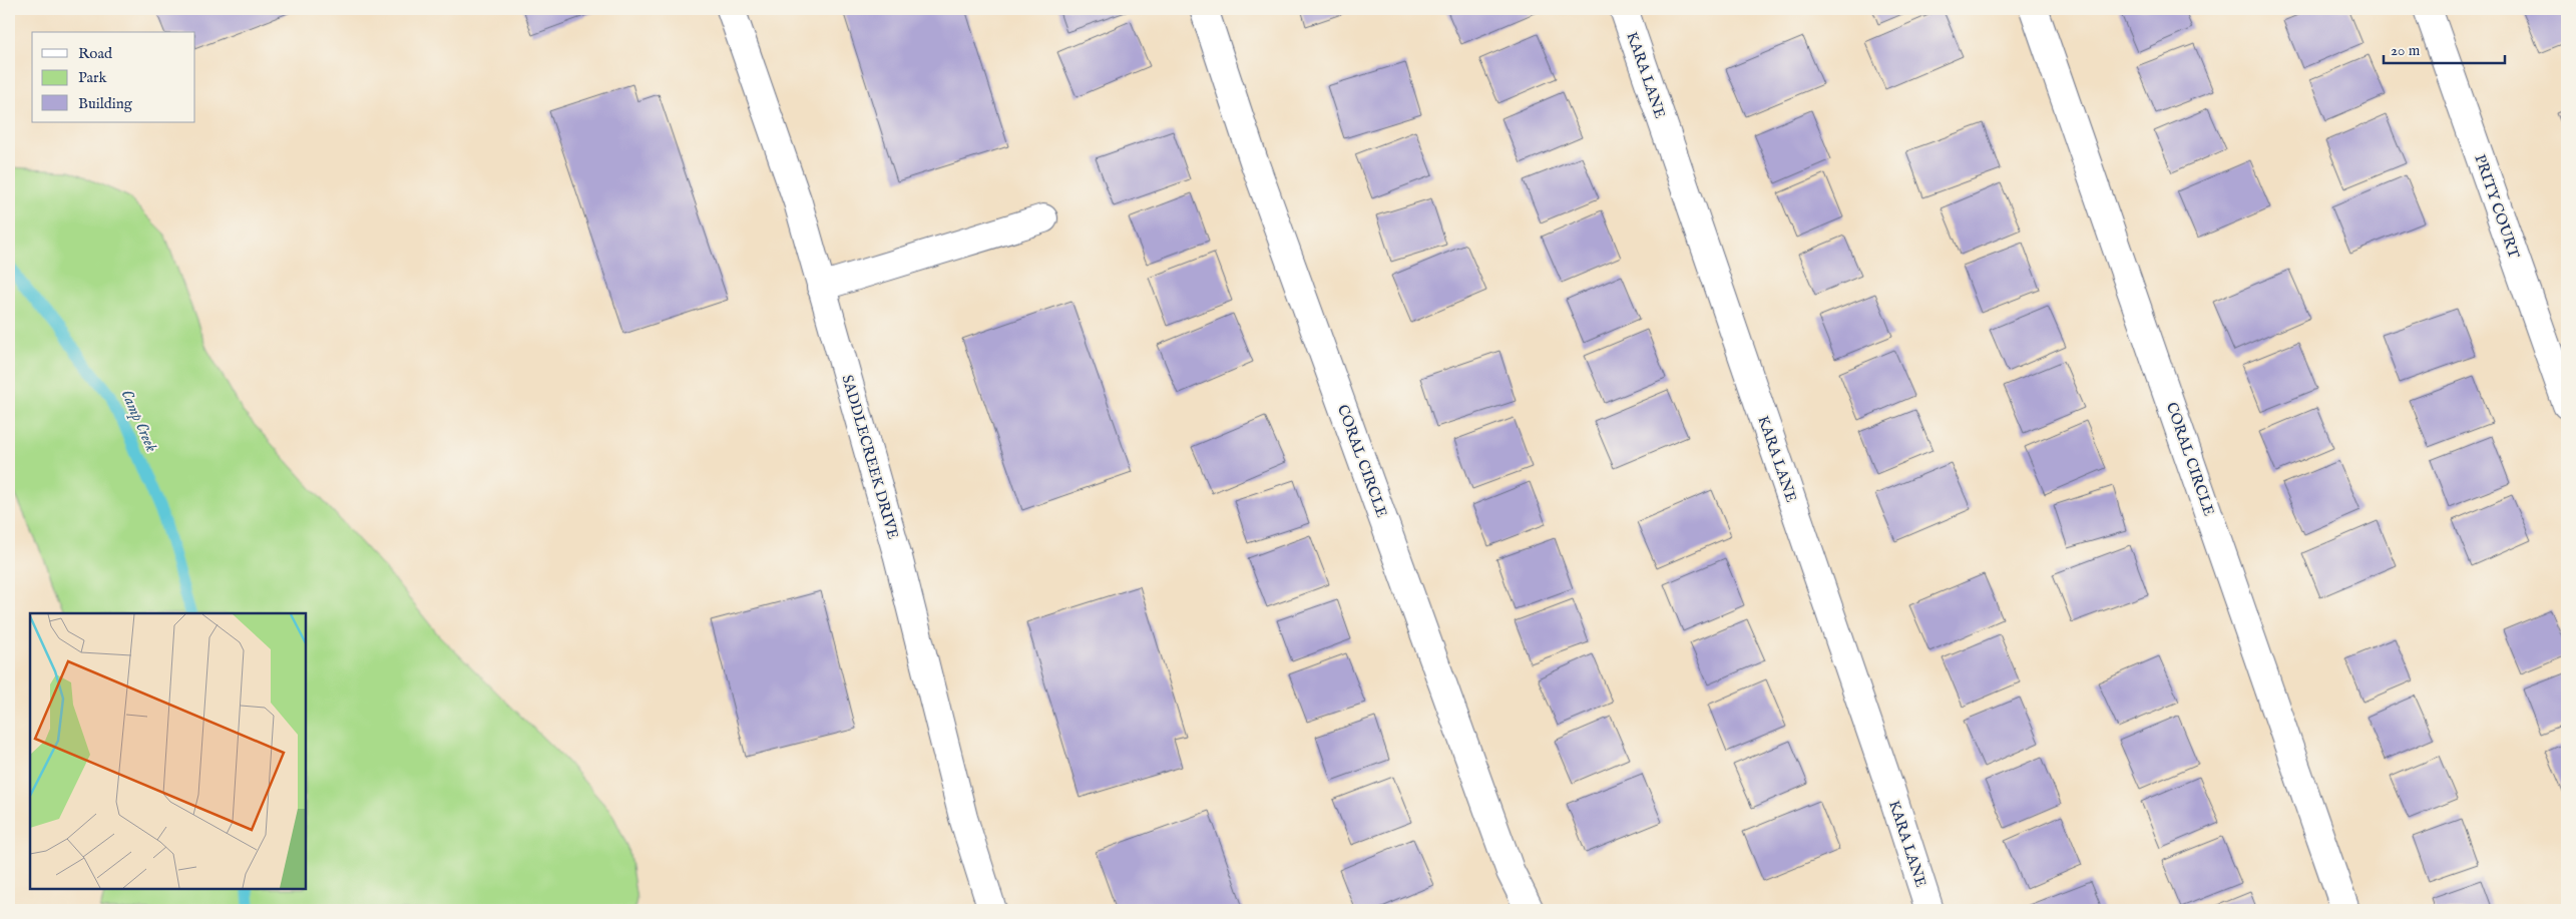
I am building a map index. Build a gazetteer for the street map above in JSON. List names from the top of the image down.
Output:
{
  "streets": {
    "street": [
      "KARA LANE",
      "PRITY COURT",
      "SADDLECREEK DRIVE",
      "CORAL CIRCLE"
    ]
  },
  "water": ["Camp Creek"],
  "legend": ["Road", "Park", "Building"],
  "scale_bar": "20 m"
}
